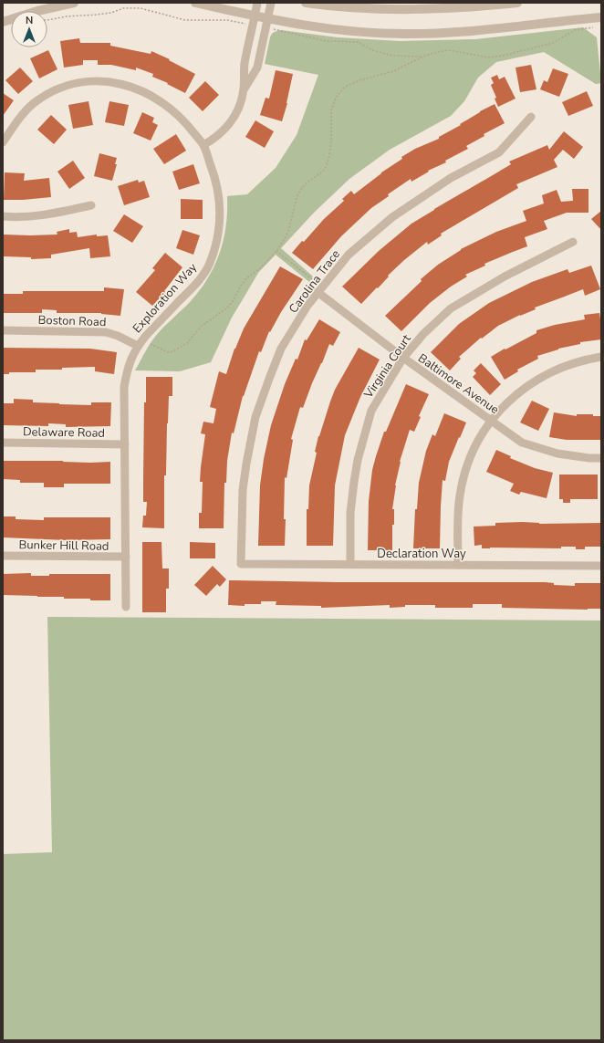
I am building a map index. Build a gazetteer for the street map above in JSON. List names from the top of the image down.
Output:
{
  "streets": {
    "street": [
      "Carolina Trace",
      "Exploration Way",
      "Boston Road",
      "Virginia Court",
      "Baltimore Avenue",
      "Delaware Road",
      "Bunker Hill Road",
      "Declaration Way"
    ]
  },
  "crossings": [
    ["Carolina Trace", "Baltimore Avenue"],
    ["Carolina Trace", "Declaration Way"],
    ["Exploration Way", "Boston Road"],
    ["Exploration Way", "Delaware Road"],
    ["Exploration Way", "Bunker Hill Road"],
    ["Virginia Court", "Baltimore Avenue"],
    ["Virginia Court", "Declaration Way"]
  ],
  "north": "top"
}
